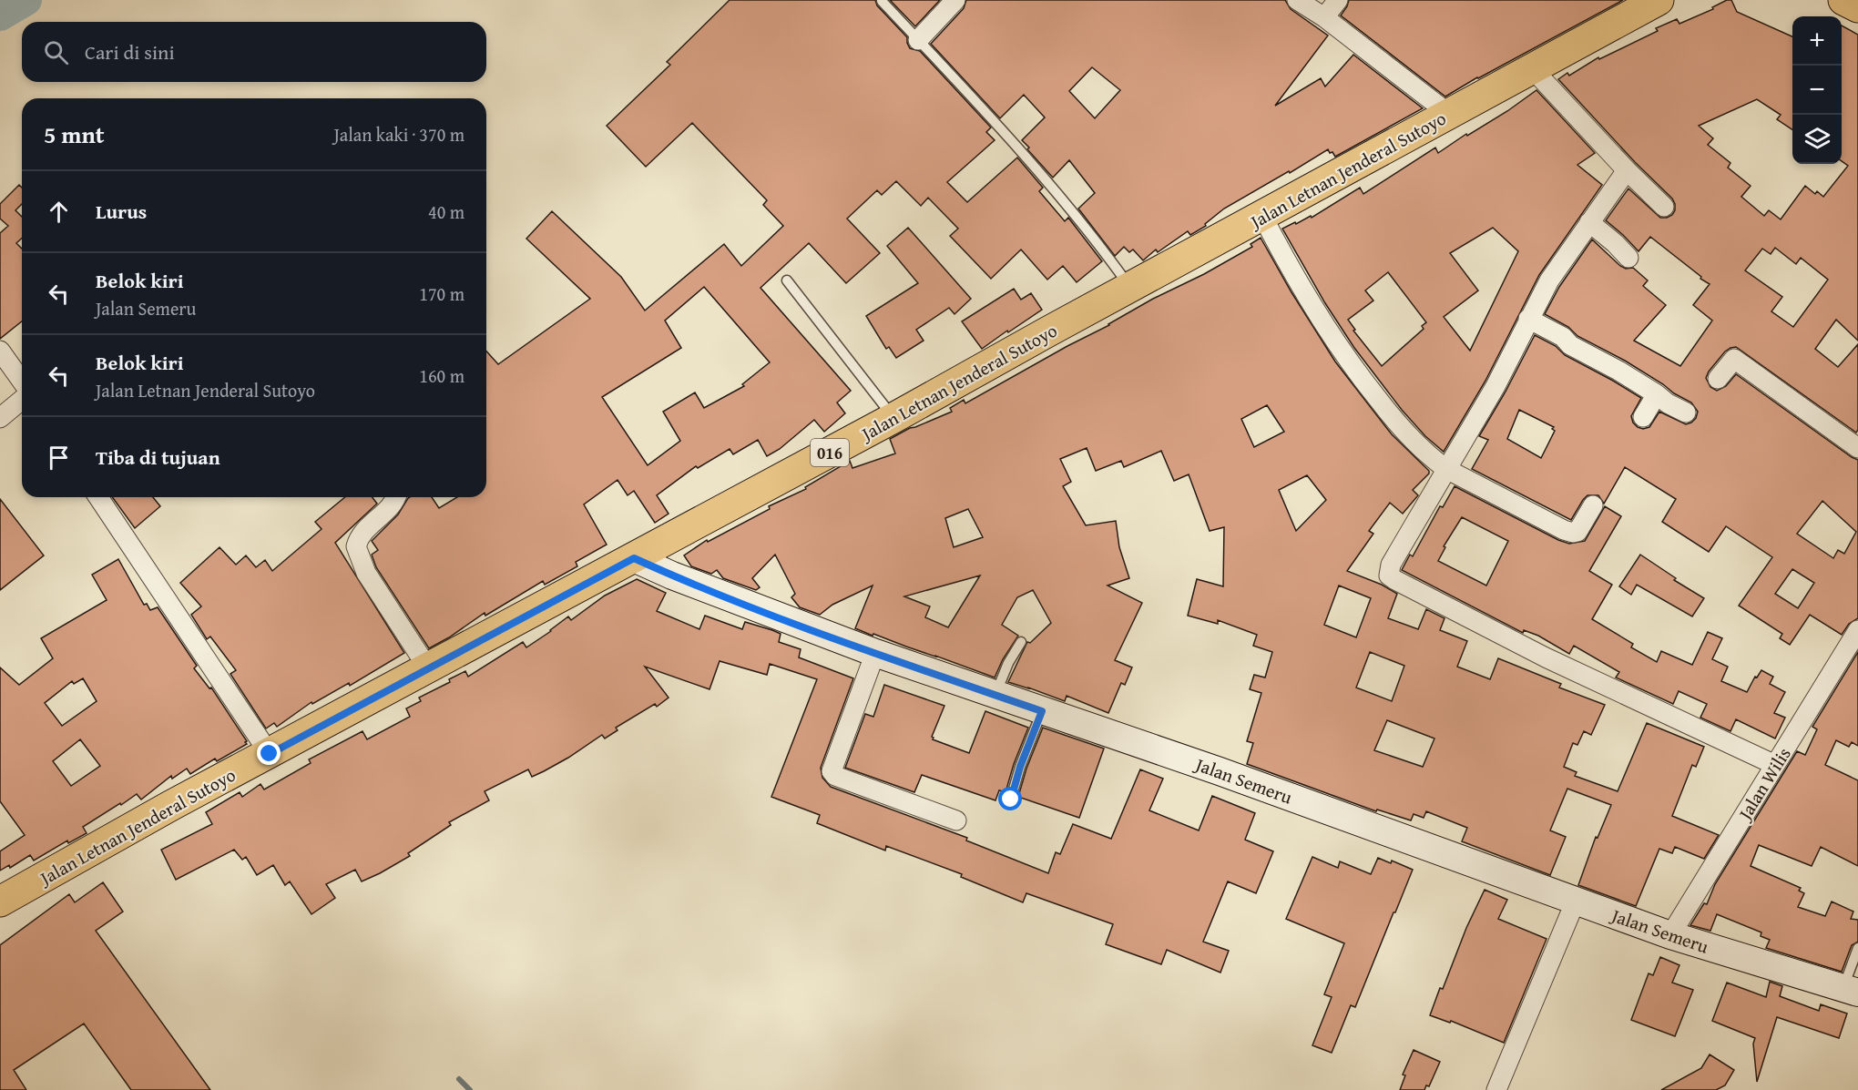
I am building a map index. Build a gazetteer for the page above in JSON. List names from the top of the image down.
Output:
{
  "streets": {
    "main road": ["Jalan Letnan Jenderal Sutoyo", "016"],
    "street": ["Jalan Semeru", "Jalan Wilis"]
  },
  "crossings": [
    ["Jalan Letnan Jenderal Sutoyo", "Jalan Semeru"],
    ["Jalan Semeru", "Jalan Wilis"]
  ],
  "page": {
    "map_buttons": ["+", "−"],
    "search": "Cari di sini",
    "heading": ["5 mnt", "Jalan kaki · 370 m"],
    "list": [
      ["Lurus", "40 m"],
      ["Belok kiri", "Jalan Semeru", "170 m"],
      ["Belok kiri", "Jalan Letnan Jenderal Sutoyo", "160 m"],
      "Tiba di tujuan"
    ]
  }
}
